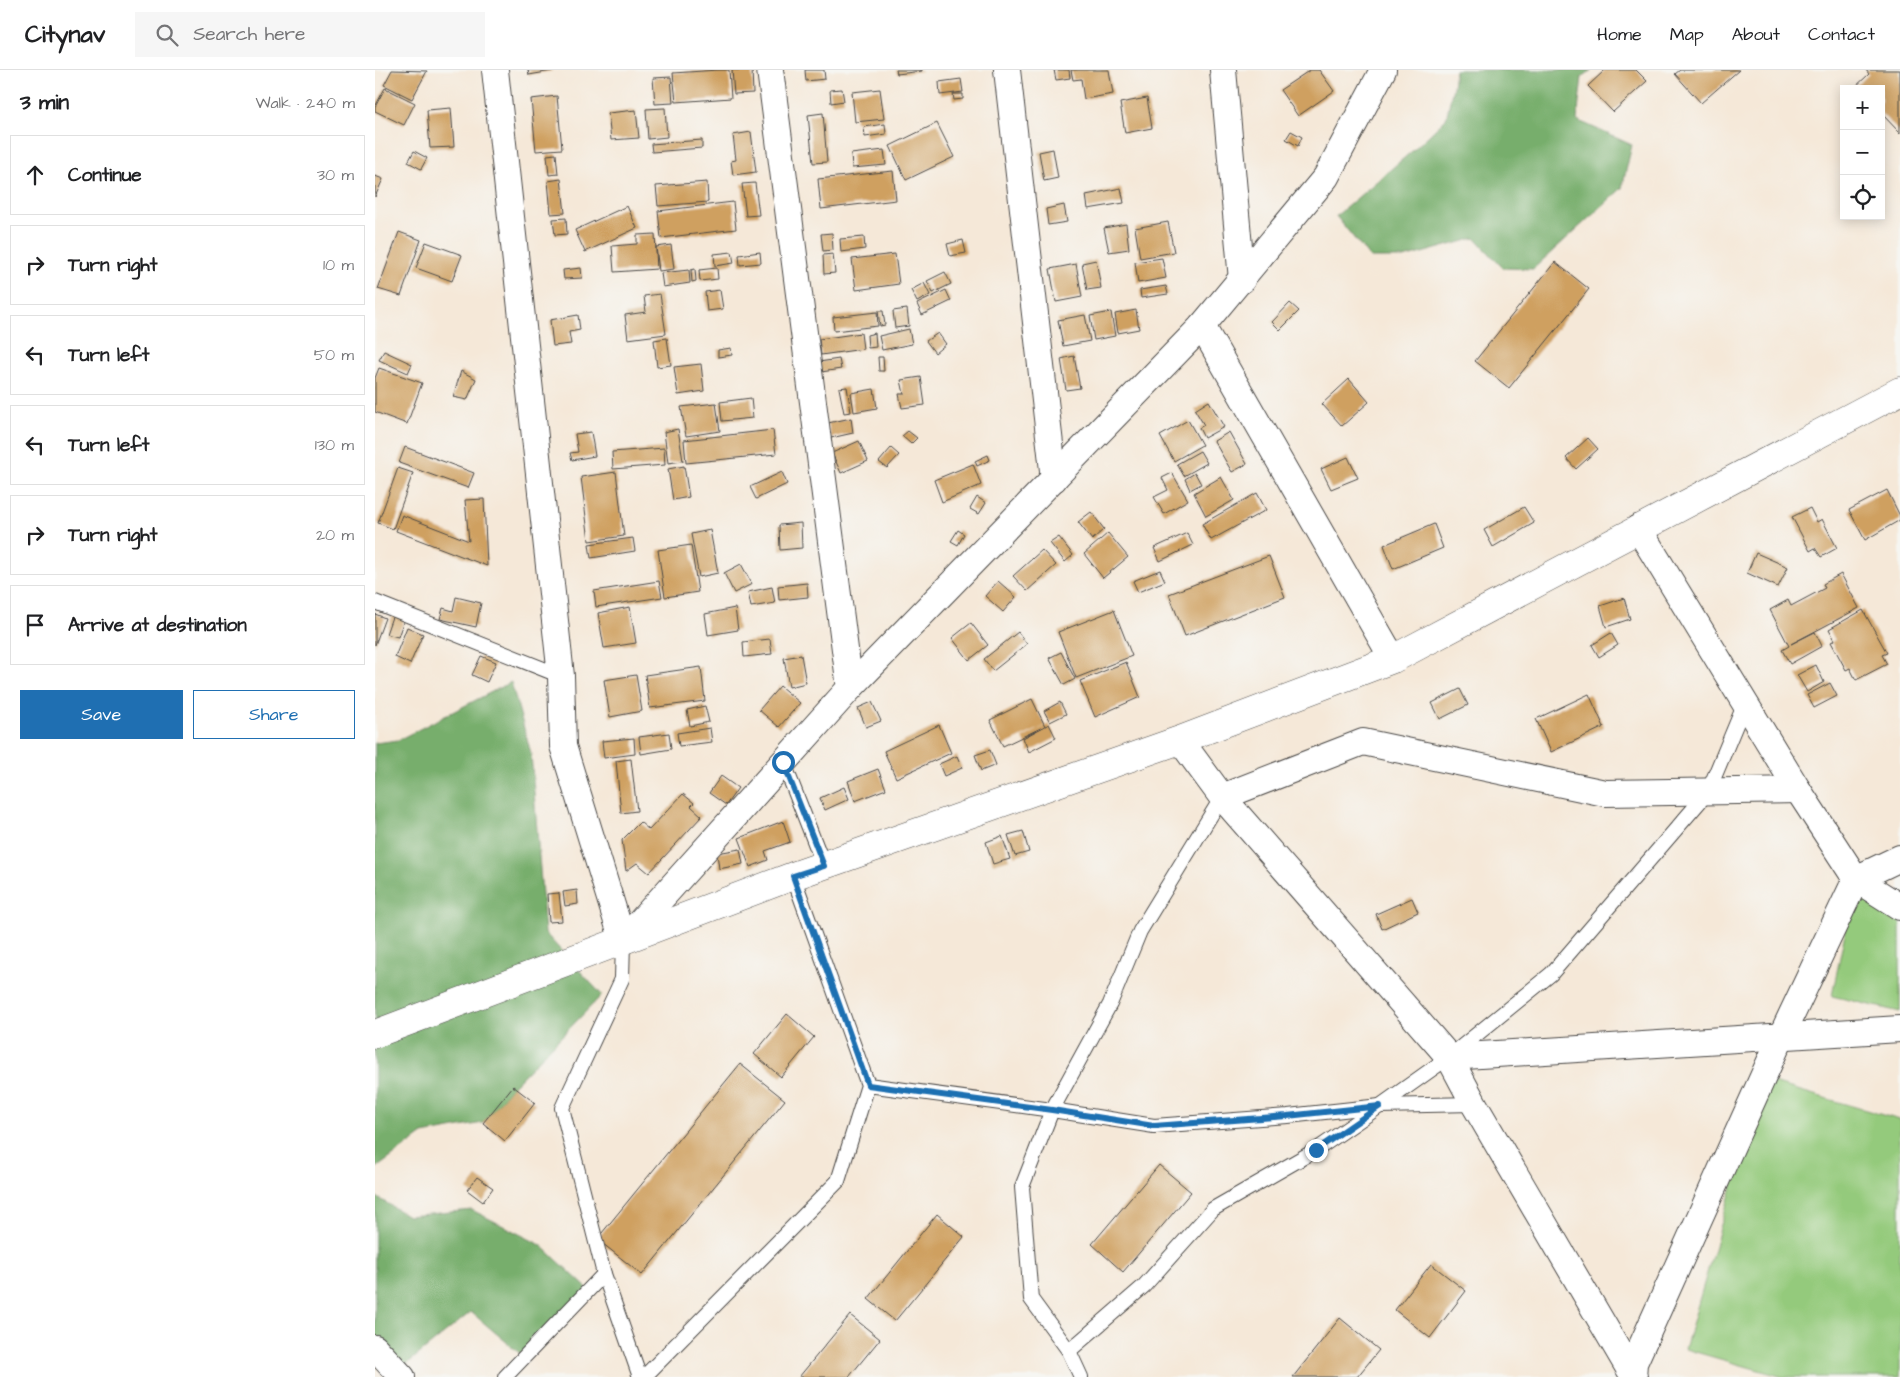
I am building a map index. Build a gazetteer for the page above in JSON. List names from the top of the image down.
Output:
{
  "page": {
    "header": "Citynav",
    "search": "Search here",
    "nav": [
      "Home",
      "Map",
      "About",
      "Contact"
    ],
    "heading": ["3 min", "Walk · 240 m"],
    "map_buttons": ["+", "−"],
    "list": [
      ["Continue", "30 m"],
      ["Turn right", "10 m"],
      ["Turn left", "50 m"],
      ["Turn left", "130 m"],
      ["Turn right", "20 m"],
      "Arrive at destination"
    ],
    "buttons": ["Save", "Share"]
  }
}
